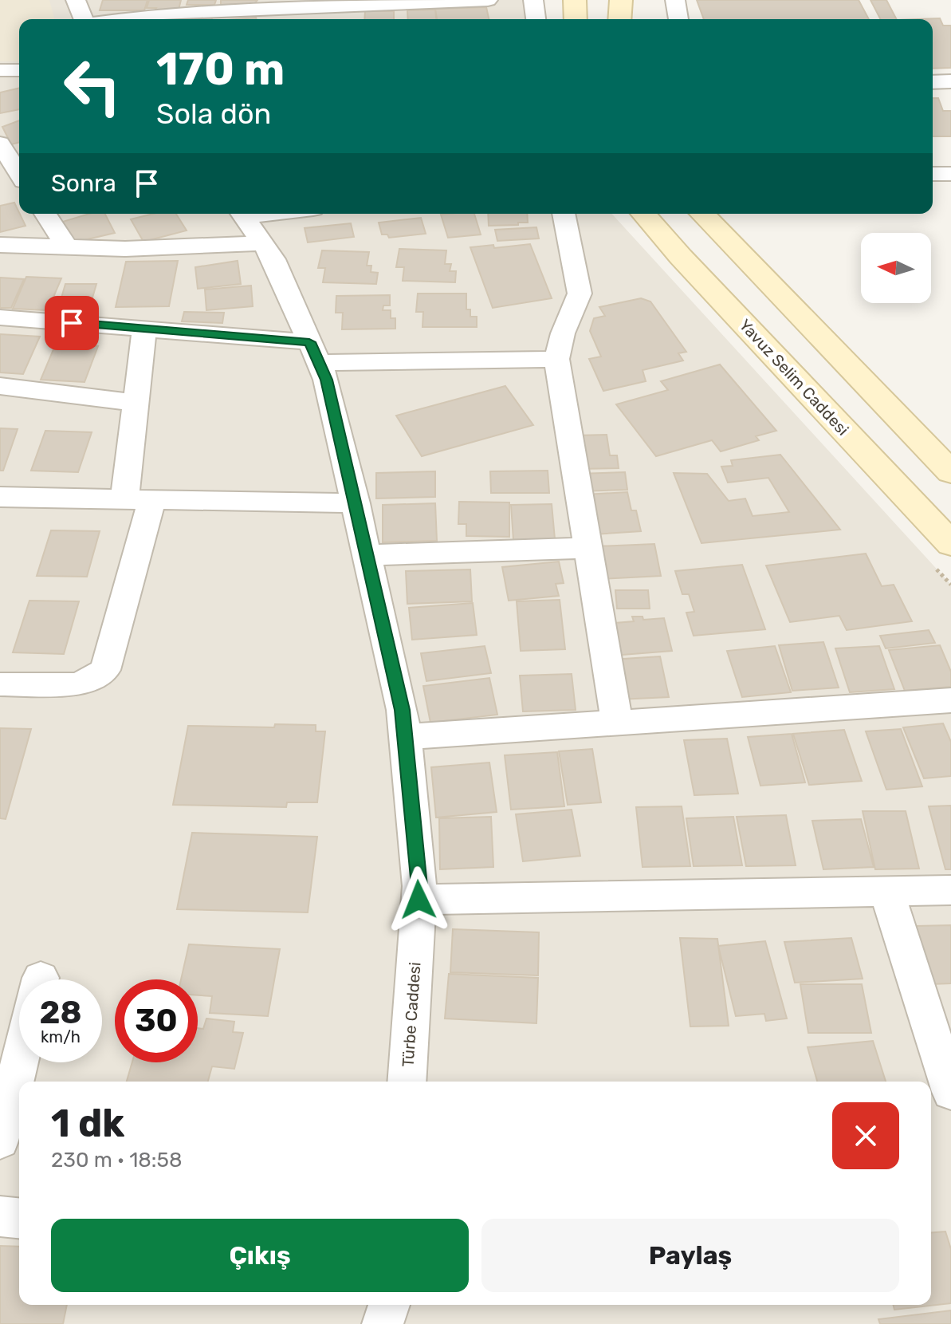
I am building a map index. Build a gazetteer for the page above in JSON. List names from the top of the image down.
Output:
{
  "streets": {
    "main road": ["Yavuz Selim Caddesi"],
    "street": ["Türbe Caddesi"]
  },
  "north": "left",
  "page": {
    "turn": ["170 m", "Sola dön"],
    "then": "Sonra",
    "speed": "28 km/h",
    "limit": "30",
    "heading": ["1 dk", "230 m · 18:58"],
    "buttons": ["Çıkış", "Paylaş"]
  }
}
